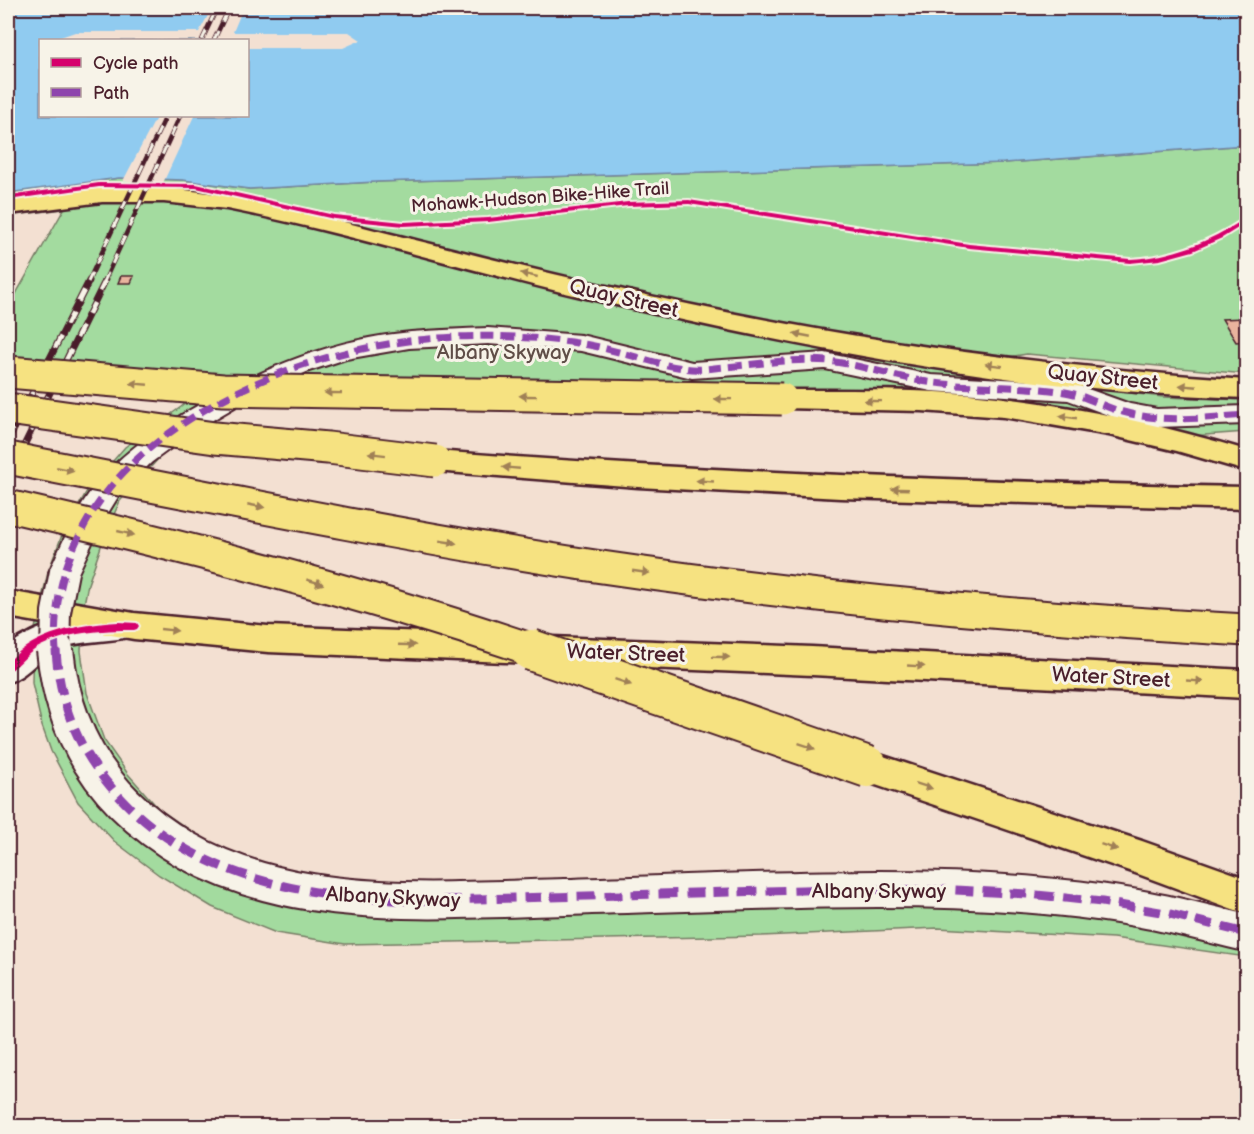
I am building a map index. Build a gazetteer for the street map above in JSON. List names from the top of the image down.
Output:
{
  "streets": {
    "main road": ["Quay Street", "Water Street"],
    "street": ["Albany Skyway"],
    "cycle path": ["Mohawk-Hudson Bike-Hike Trail"]
  },
  "parks": ["Albany Skyway"],
  "legend": ["Cycle path", "Path"]
}
